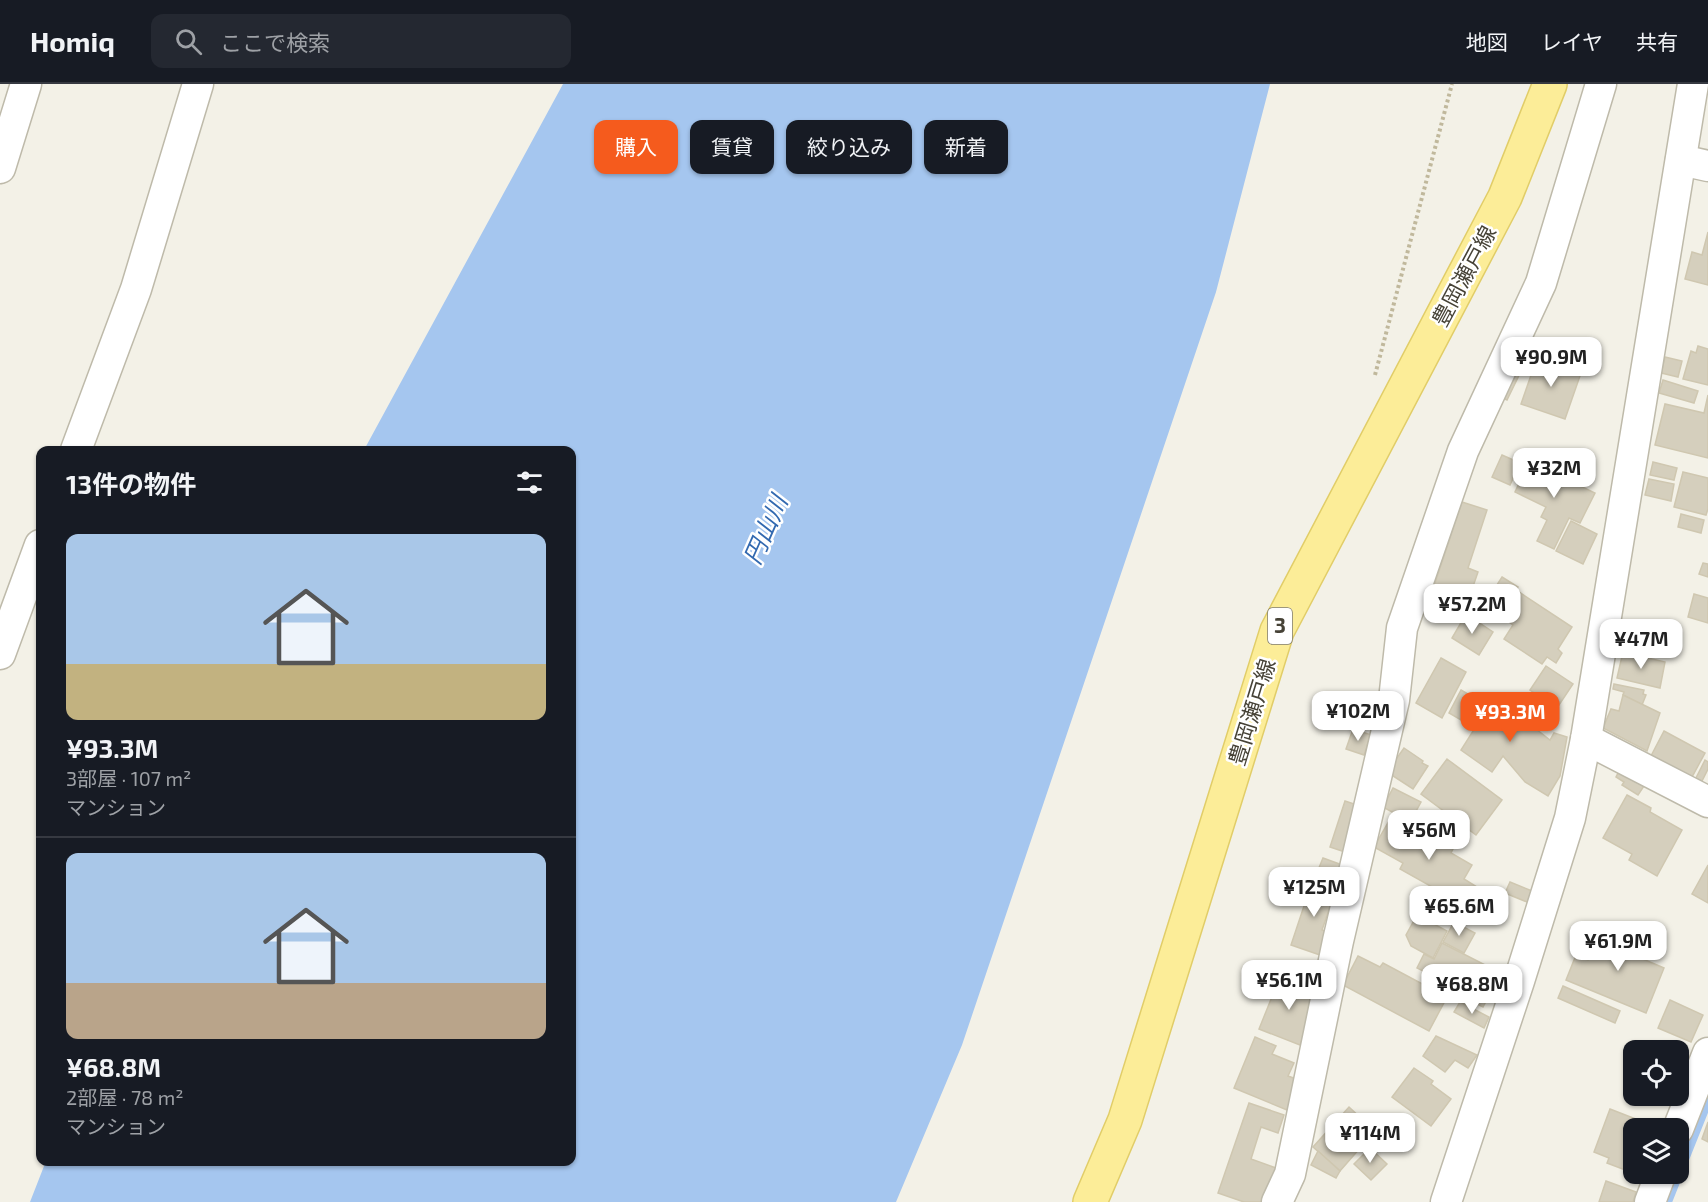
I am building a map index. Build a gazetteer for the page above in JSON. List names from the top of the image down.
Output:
{
  "streets": {
    "main road": ["豊岡瀬戸線", "3"]
  },
  "water": ["円山川"],
  "page": {
    "header": "Homiq",
    "search": "ここで検索",
    "nav": ["地図", "レイヤ", "共有"],
    "chip": [
      "購入",
      "賃貸",
      "絞り込み",
      "新着"
    ],
    "price": [
      "¥90.9M",
      "¥32M",
      "¥57.2M",
      "¥47M",
      "¥102M",
      "¥93.3M",
      "¥56M",
      "¥125M",
      "¥65.6M",
      "¥61.9M",
      "¥56.1M",
      "¥68.8M",
      "¥114M"
    ],
    "heading": "13件の物件",
    "list": [
      {
        "name": "¥93.3M",
        "note": "3部屋 · 107 m² · マンション"
      },
      {
        "name": "¥68.8M",
        "note": "2部屋 · 78 m² · マンション"
      }
    ]
  }
}
